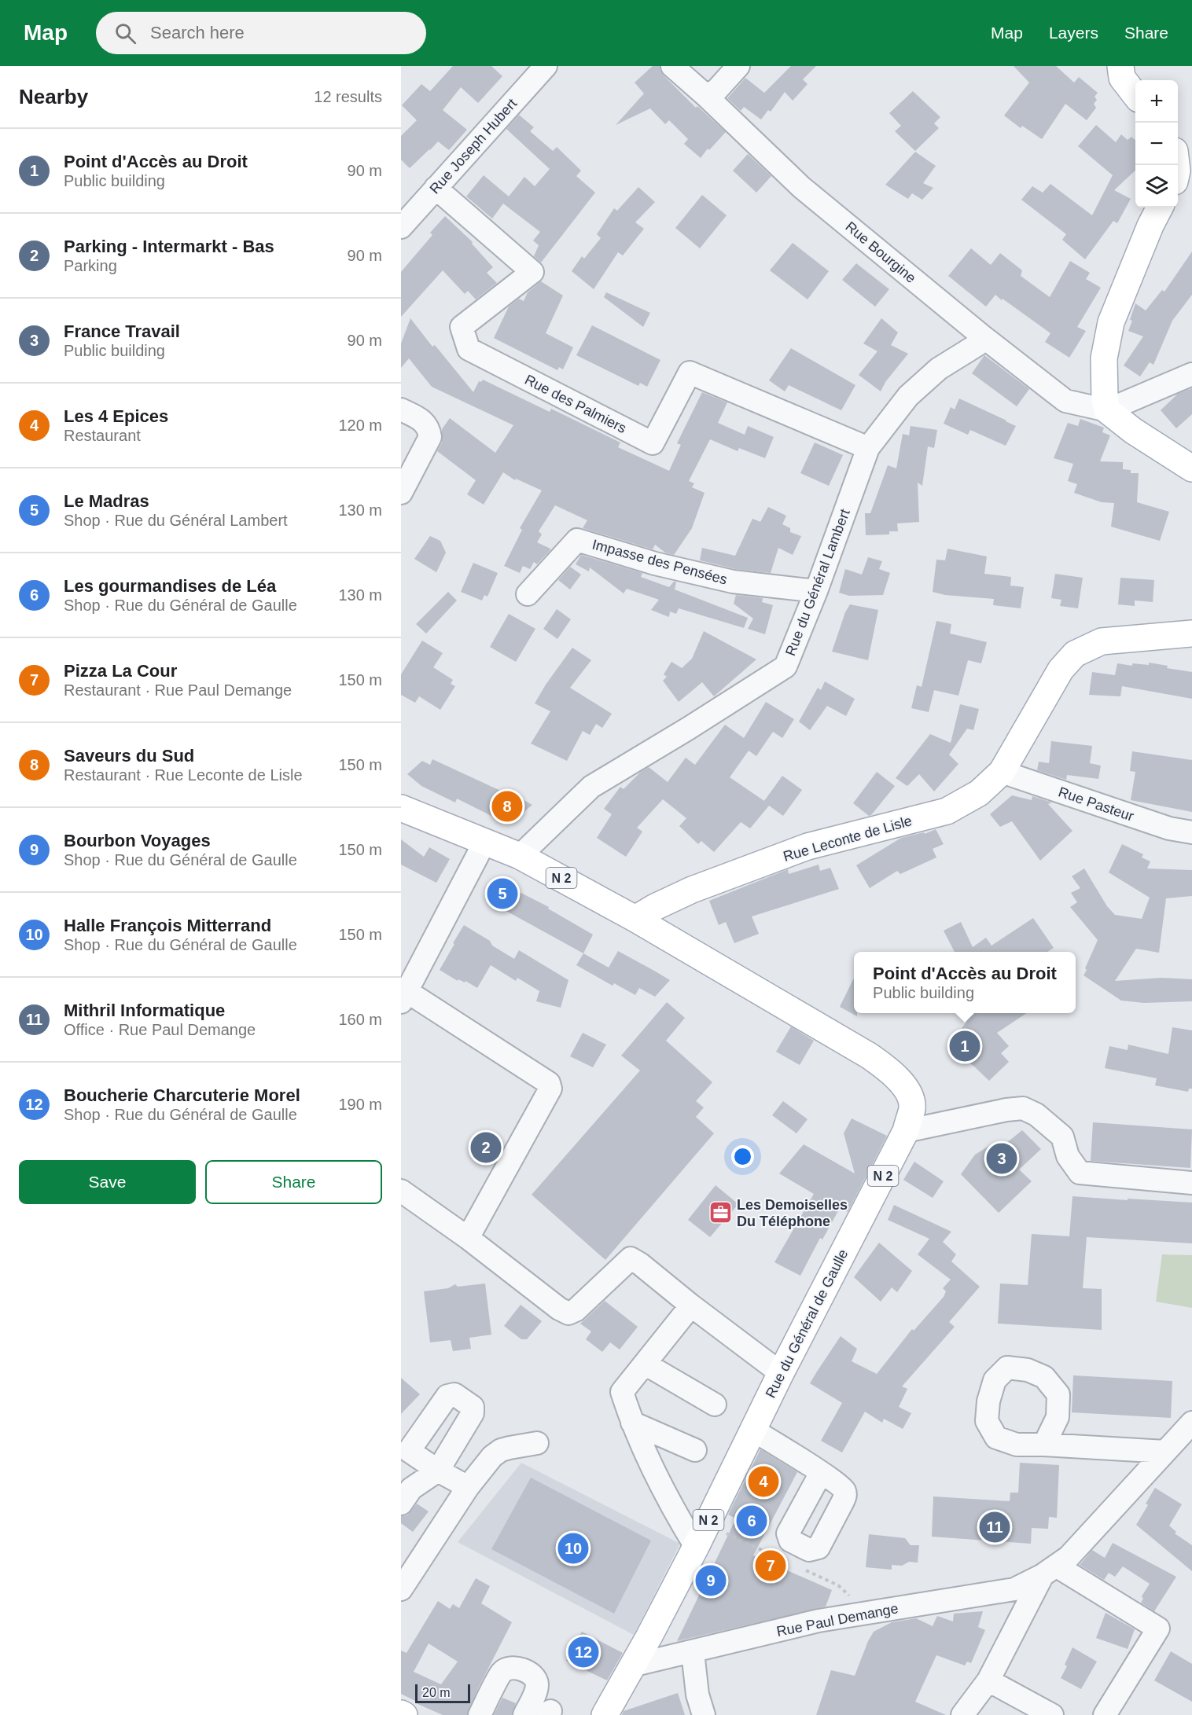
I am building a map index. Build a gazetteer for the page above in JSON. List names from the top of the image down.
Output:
{
  "streets": {
    "main road": ["Rue Leconte de Lisle", "N 2", "Rue du Général de Gaulle"],
    "street": [
      "Rue Joseph Hubert",
      "Rue Bourgine",
      "Rue des Palmiers",
      "Impasse des Pensées",
      "Rue du Général Lambert",
      "Rue Pasteur",
      "Rue Paul Demange"
    ]
  },
  "crossings": [
    ["Rue Joseph Hubert", "Rue des Palmiers"],
    ["Rue Bourgine", "Rue du Général Lambert"],
    ["Rue des Palmiers", "Rue du Général Lambert"],
    ["Impasse des Pensées", "Rue du Général Lambert"],
    ["Rue du Général Lambert", "N 2"],
    ["Rue Pasteur", "Rue Leconte de Lisle"],
    ["Rue Leconte de Lisle", "N 2"],
    ["Rue Leconte de Lisle", "Rue du Général de Gaulle"],
    ["N 2", "Rue du Général de Gaulle"],
    ["Rue du Général de Gaulle", "Rue Paul Demange"]
  ],
  "places": {
    "office": ["Les Demoiselles Du Téléphone"]
  },
  "scale_bar": "20 m",
  "page": {
    "header": "Map",
    "search": "Search here",
    "nav": ["Map", "Layers", "Share"],
    "heading": ["Nearby", "12 results"],
    "map_buttons": ["+", "−"],
    "list": [
      {
        "mark": "1",
        "name": "Point d'Accès au Droit",
        "note": "Public building",
        "value": "90 m"
      },
      {
        "mark": "2",
        "name": "Parking - Intermarkt - Bas",
        "note": "Parking",
        "value": "90 m"
      },
      {
        "mark": "3",
        "name": "France Travail",
        "note": "Public building",
        "value": "90 m"
      },
      {
        "mark": "4",
        "name": "Les 4 Epices",
        "note": "Restaurant",
        "value": "120 m"
      },
      {
        "mark": "5",
        "name": "Le Madras",
        "note": "Shop · Rue du Général Lambert",
        "value": "130 m"
      },
      {
        "mark": "6",
        "name": "Les gourmandises de Léa",
        "note": "Shop · Rue du Général de Gaulle",
        "value": "130 m"
      },
      {
        "mark": "7",
        "name": "Pizza La Cour",
        "note": "Restaurant · Rue Paul Demange",
        "value": "150 m"
      },
      {
        "mark": "8",
        "name": "Saveurs du Sud",
        "note": "Restaurant · Rue Leconte de Lisle",
        "value": "150 m"
      },
      {
        "mark": "9",
        "name": "Bourbon Voyages",
        "note": "Shop · Rue du Général de Gaulle",
        "value": "150 m"
      },
      {
        "mark": "10",
        "name": "Halle François Mitterrand",
        "note": "Shop · Rue du Général de Gaulle",
        "value": "150 m"
      },
      {
        "mark": "11",
        "name": "Mithril Informatique",
        "note": "Office · Rue Paul Demange",
        "value": "160 m"
      },
      {
        "mark": "12",
        "name": "Boucherie Charcuterie Morel",
        "note": "Shop · Rue du Général de Gaulle",
        "value": "190 m"
      }
    ],
    "pins": [
      "8",
      "5",
      "1",
      "2",
      "3",
      "4",
      "6",
      "11",
      "10",
      "7",
      "9",
      "12"
    ],
    "popup": ["Point d'Accès au Droit", "Public building"],
    "buttons": ["Save", "Share"],
    "scale": "20 m"
  }
}
